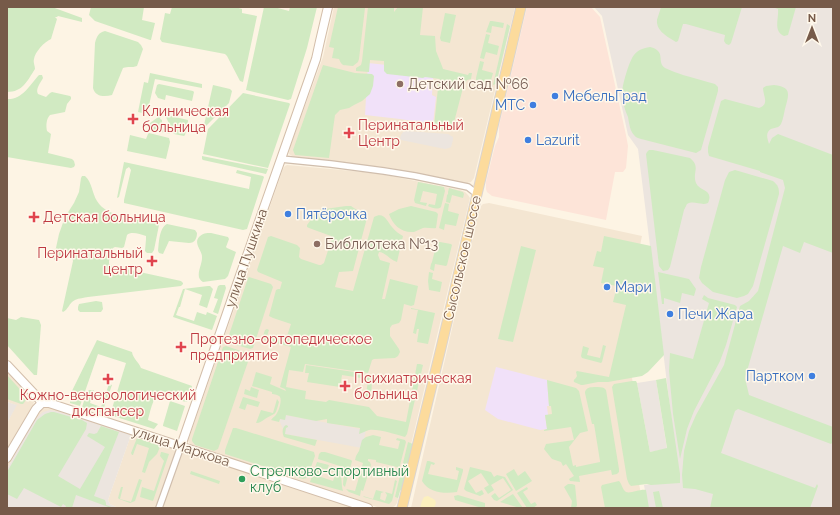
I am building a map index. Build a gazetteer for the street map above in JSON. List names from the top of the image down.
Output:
{
  "streets": {
    "main road": ["Сысольское шоссе"],
    "street": ["улица Пушкина", "улица Маркова"]
  },
  "crossings": [
    ["улица Пушкина", "улица Маркова"]
  ],
  "places": {
    "other": [
      "Детский сад №66",
      "МебельГрад",
      "МТС",
      "Lazurit",
      "Пятёрочка",
      "Библиотека №13",
      "Мари",
      "Печи Жара",
      "Партком",
      "Стрелково-спортивный клуб"
    ],
    "health": [
      "Клиническая больница",
      "Перинатальный Центр",
      "Детская больница",
      "Перинатальный центр",
      "Протезно-ортопедическое предприятие",
      "Кожно-венерологический диспансер",
      "Психиатрическая больница"
    ]
  },
  "north": "top"
}
